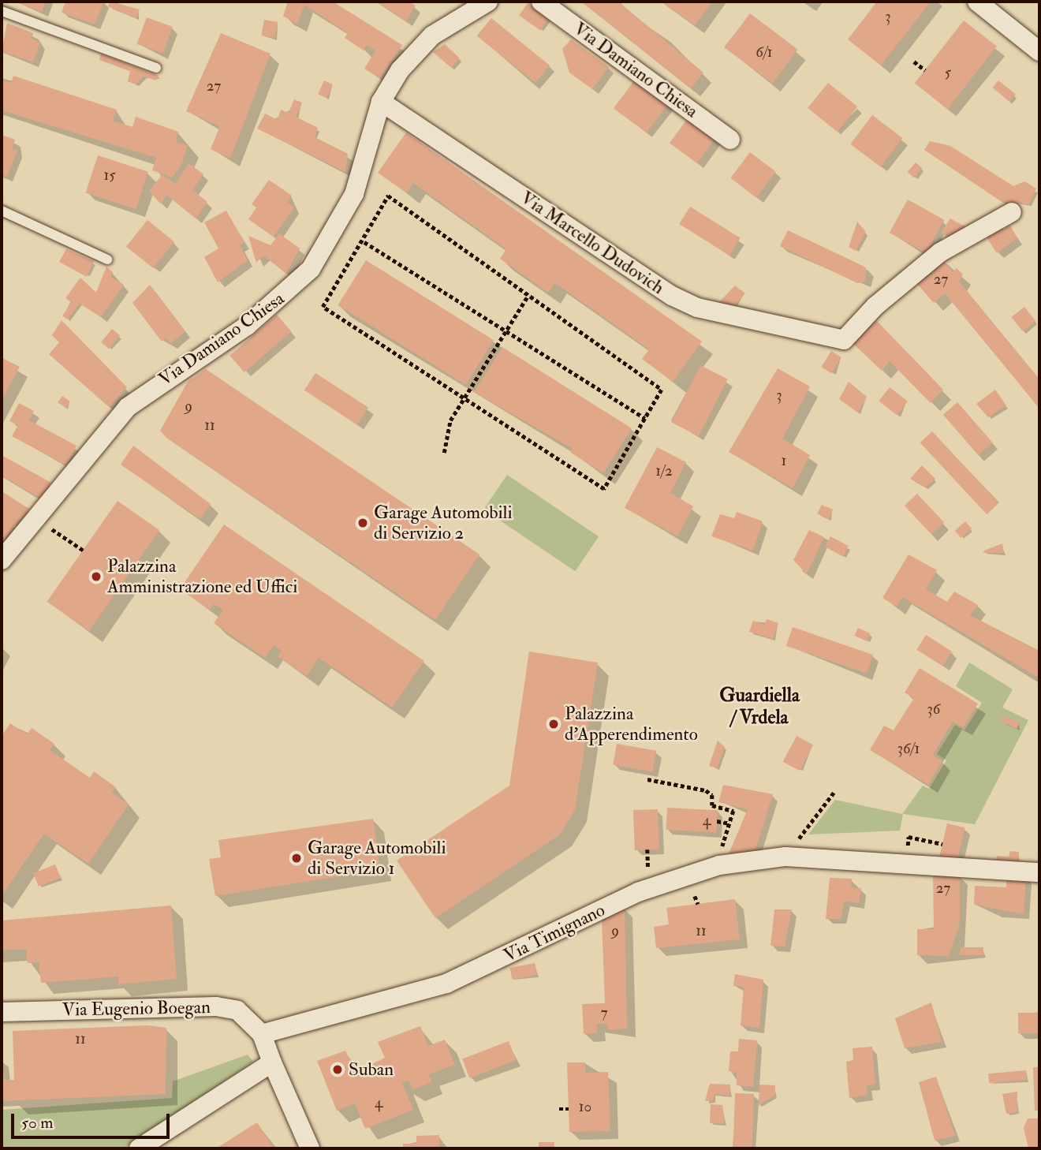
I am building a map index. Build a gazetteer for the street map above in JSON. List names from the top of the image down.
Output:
{
  "streets": {
    "street": [
      "Via Damiano Chiesa",
      "Via Marcello Dudovich",
      "Via Timignano",
      "Via Eugenio Boegan"
    ]
  },
  "crossings": [
    ["Via Damiano Chiesa", "Via Marcello Dudovich"],
    ["Via Timignano", "Via Eugenio Boegan"]
  ],
  "districts": ["Guardiella / Vrdela"],
  "places": [
    "Garage Automobili di Servizio 2",
    "Palazzina Amministrazione ed Uffici",
    "Palazzina d'Apperendimento",
    "Garage Automobili di Servizio 1",
    "Suban"
  ],
  "house_numbers": [
    "3",
    "6/1",
    "5",
    "27",
    "15",
    "27",
    "3",
    "9",
    "11",
    "1",
    "1/2",
    "36",
    "36/1",
    "4",
    "27",
    "9",
    "11",
    "7",
    "11",
    "4",
    "10"
  ],
  "scale_bar": "50 m"
}
